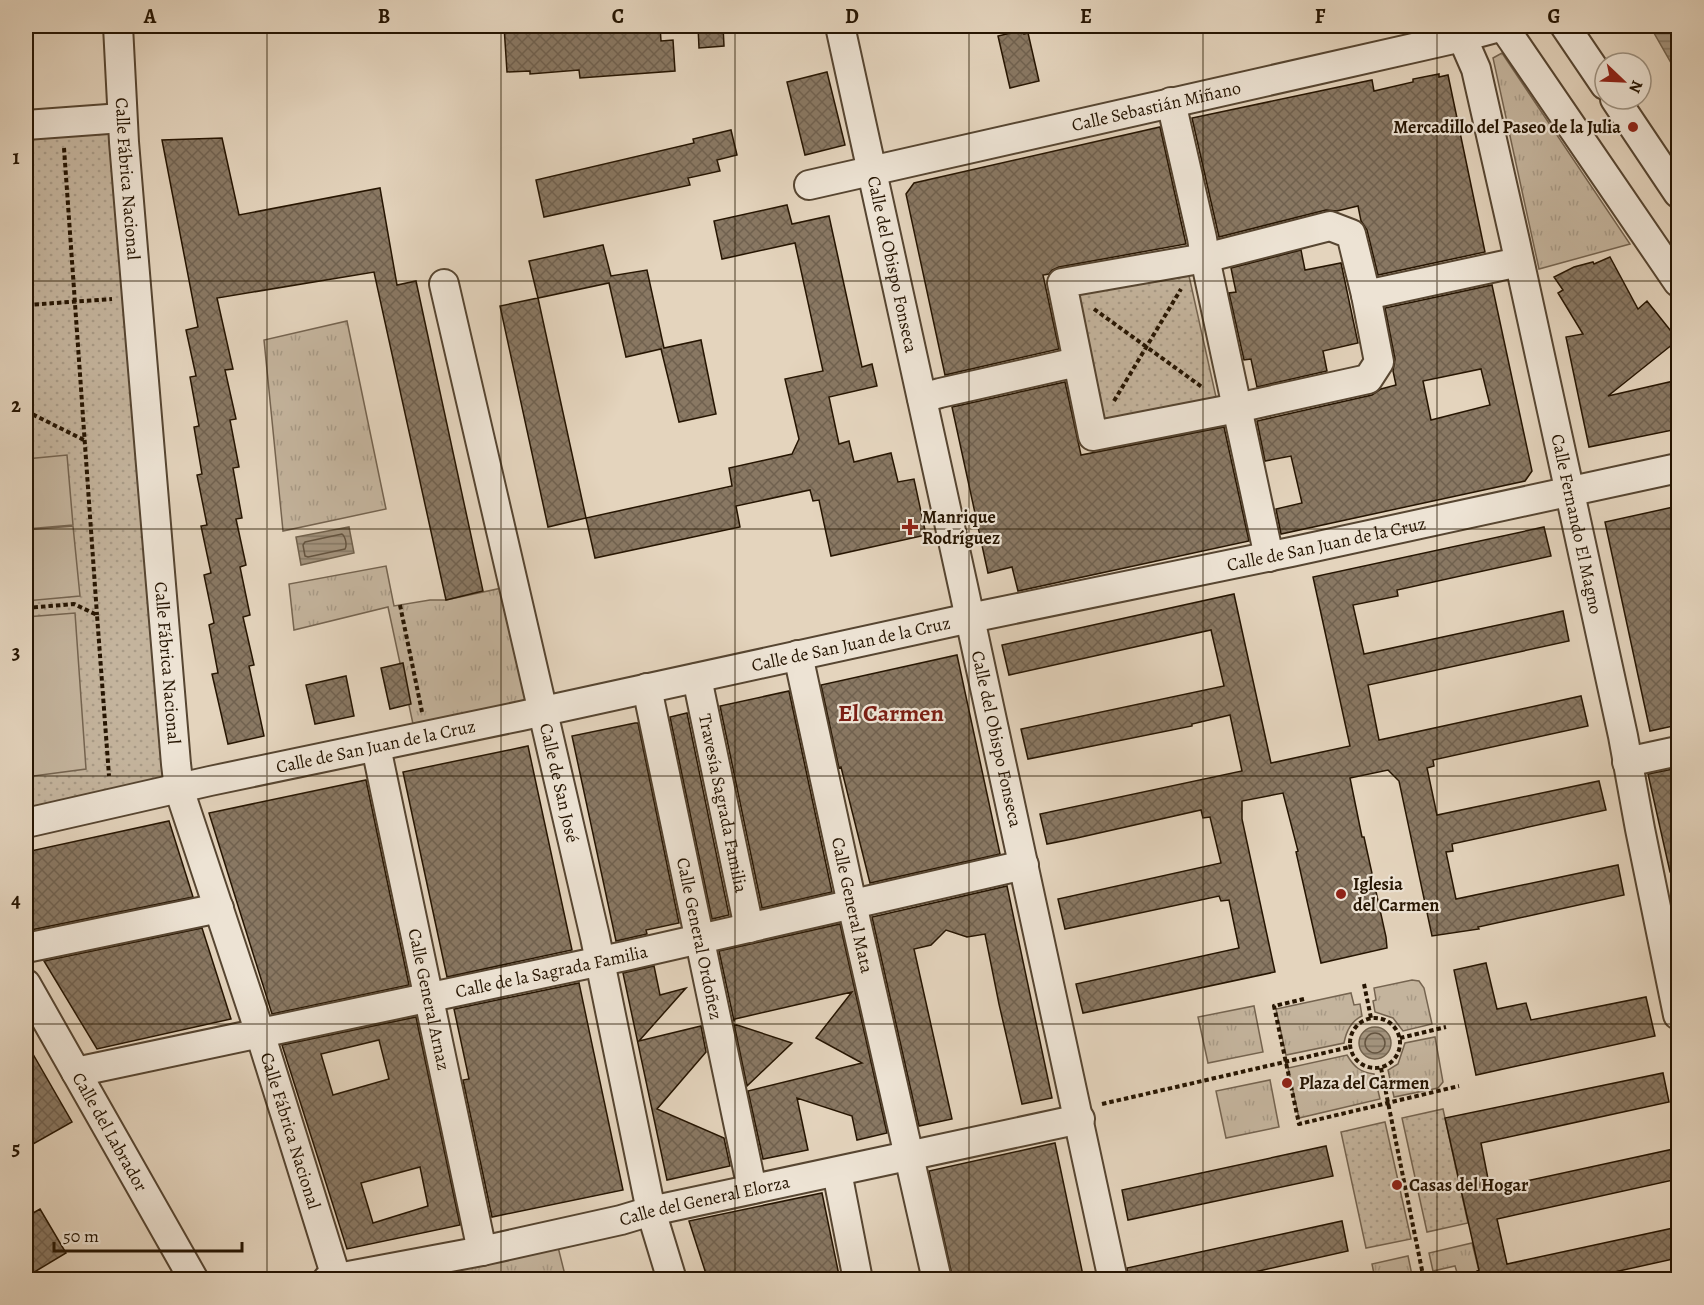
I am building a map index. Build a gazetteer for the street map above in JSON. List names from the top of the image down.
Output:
{
  "streets": {
    "street": [
      "Calle Sebastián Miñano",
      "Calle Fábrica Nacional",
      "Calle del Obispo Fonseca",
      "Calle Fernando El Magno",
      "Calle de San Juan de la Cruz",
      "Calle de San José",
      "Travesía Sagrada Familia",
      "Calle General Mata",
      "Calle General Ordoñez",
      "Calle de la Sagrada Familia",
      "Calle General Arnaz",
      "Calle del Labrador",
      "Calle del General Elorza"
    ]
  },
  "crossings": [
    ["Calle Sebastián Miñano", "Calle del Obispo Fonseca"],
    ["Calle Sebastián Miñano", "Calle Fernando El Magno"],
    ["Calle Fábrica Nacional", "Calle de San Juan de la Cruz"],
    ["Calle Fábrica Nacional", "Calle de la Sagrada Familia"],
    ["Calle Fábrica Nacional", "Calle del General Elorza"],
    ["Calle del Obispo Fonseca", "Calle de San Juan de la Cruz"],
    ["Calle del Obispo Fonseca", "Calle de la Sagrada Familia"],
    ["Calle del Obispo Fonseca", "Calle del General Elorza"],
    ["Calle Fernando El Magno", "Calle de San Juan de la Cruz"],
    ["Calle de San Juan de la Cruz", "Calle de San José"],
    ["Calle de San Juan de la Cruz", "Travesía Sagrada Familia"],
    ["Calle de San Juan de la Cruz", "Calle General Mata"],
    ["Calle de San Juan de la Cruz", "Calle General Ordoñez"],
    ["Calle de San Juan de la Cruz", "Calle General Arnaz"],
    ["Calle de San José", "Calle de la Sagrada Familia"],
    ["Calle de San José", "Calle del General Elorza"],
    ["Travesía Sagrada Familia", "Calle de la Sagrada Familia"],
    ["Calle General Mata", "Calle de la Sagrada Familia"],
    ["Calle General Mata", "Calle del General Elorza"],
    ["Calle General Ordoñez", "Calle de la Sagrada Familia"],
    ["Calle General Ordoñez", "Calle del General Elorza"],
    ["Calle de la Sagrada Familia", "Calle General Arnaz"],
    ["Calle de la Sagrada Familia", "Calle del Labrador"],
    ["Calle General Arnaz", "Calle del General Elorza"]
  ],
  "districts": ["El Carmen"],
  "places": {
    "other": [
      "Mercadillo del Paseo de la Julia",
      "Iglesia del Carmen",
      "Plaza del Carmen",
      "Casas del Hogar"
    ],
    "health": ["Manrique Rodríguez"]
  },
  "scale_bar": "50 m",
  "north": "bottom right",
  "grid": {
    "columns": [
      "A",
      "B",
      "C",
      "D",
      "E",
      "F",
      "G"
    ],
    "rows": [
      "1",
      "2",
      "3",
      "4",
      "5"
    ]
  }
}
